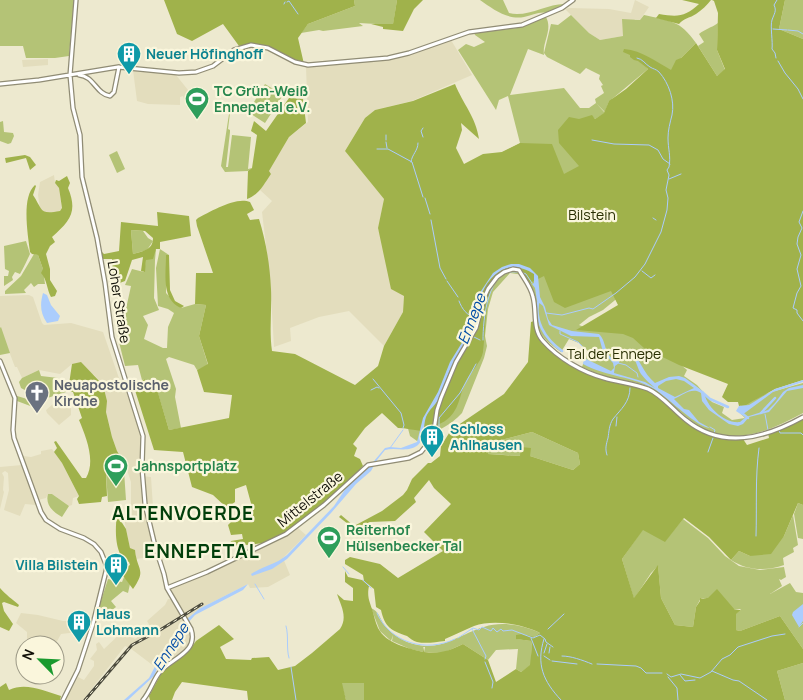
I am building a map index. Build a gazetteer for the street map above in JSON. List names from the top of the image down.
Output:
{
  "streets": {
    "street": ["Loher Straße", "Mittelstraße"]
  },
  "crossings": [
    ["Loher Straße", "Mittelstraße"]
  ],
  "districts": ["ALTENVOERDE", "ENNEPETAL"],
  "water": ["Ennepe"],
  "parks": ["Bilstein", "Tal der Ennepe"],
  "places": {
    "building": [
      "Neuer Höfinghoff",
      "Schloss Ahlhausen",
      "Villa Bilstein",
      "Haus Lohmann"
    ],
    "sports": ["TC Grün-Weiß Ennepetal e.V.", "Jahnsportplatz", "Reiterhof Hülsenbecker Tal"],
    "church": ["Neuapostolische Kirche"]
  },
  "north": "top left"
}
